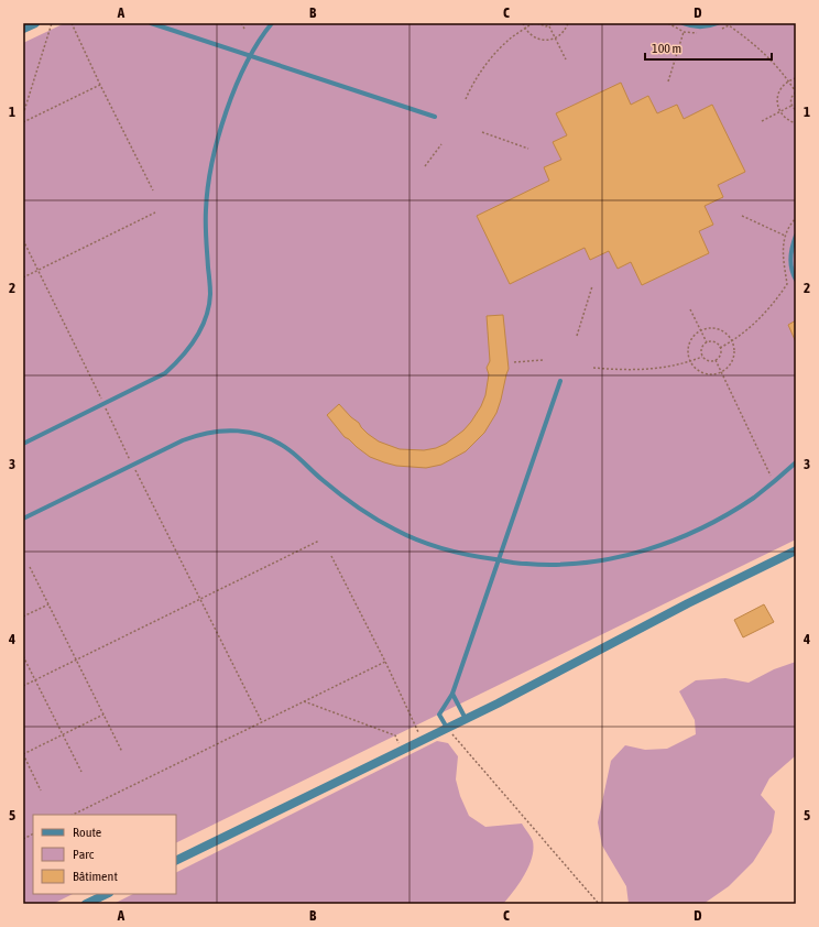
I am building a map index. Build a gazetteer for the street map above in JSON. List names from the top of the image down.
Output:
{
  "legend": ["Route", "Parc", "Bâtiment"],
  "scale_bar": "100 m",
  "grid": {
    "columns": [
      "A",
      "B",
      "C",
      "D"
    ],
    "rows": [
      "1",
      "2",
      "3",
      "4",
      "5"
    ]
  }
}
